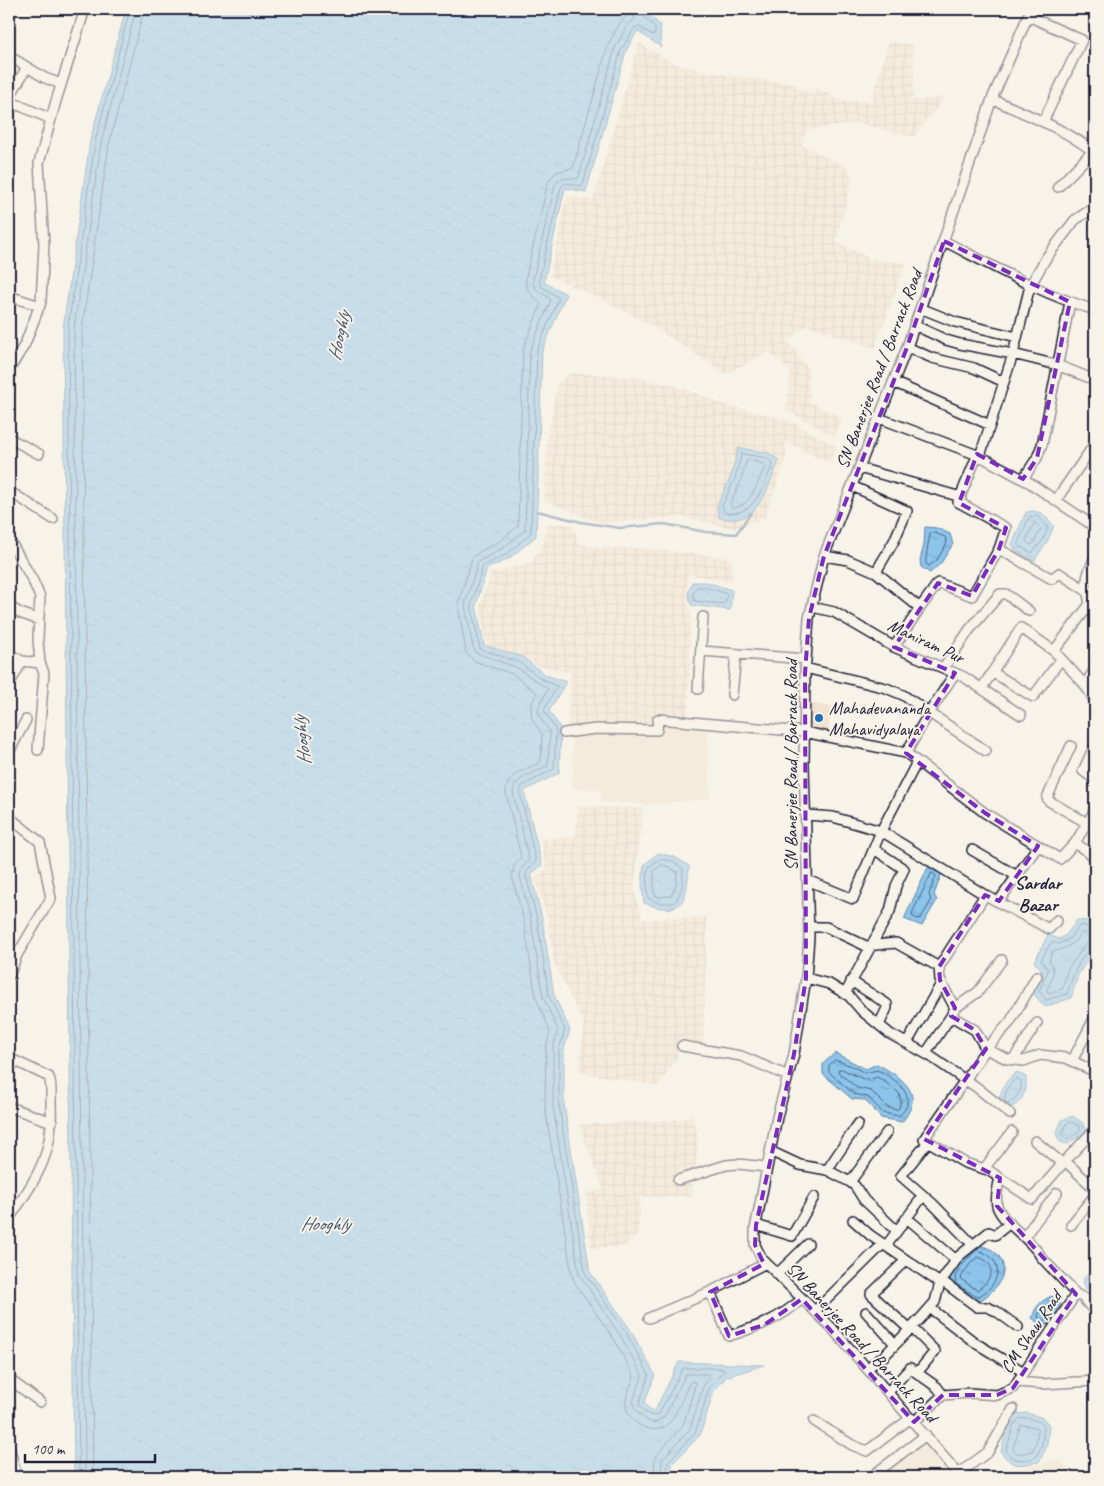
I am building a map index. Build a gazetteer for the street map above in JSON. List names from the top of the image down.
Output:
{
  "streets": {
    "street": ["SN Banerjee Road / Barrack Road", "Maniram Pur", "CM Shaw Road"]
  },
  "crossings": [
    ["SN Banerjee Road / Barrack Road", "Maniram Pur"]
  ],
  "districts": ["Sardar Bazar"],
  "water": ["Hooghly"],
  "places": ["Mahadevananda Mahavidyalaya"],
  "scale_bar": "100 m"
}
